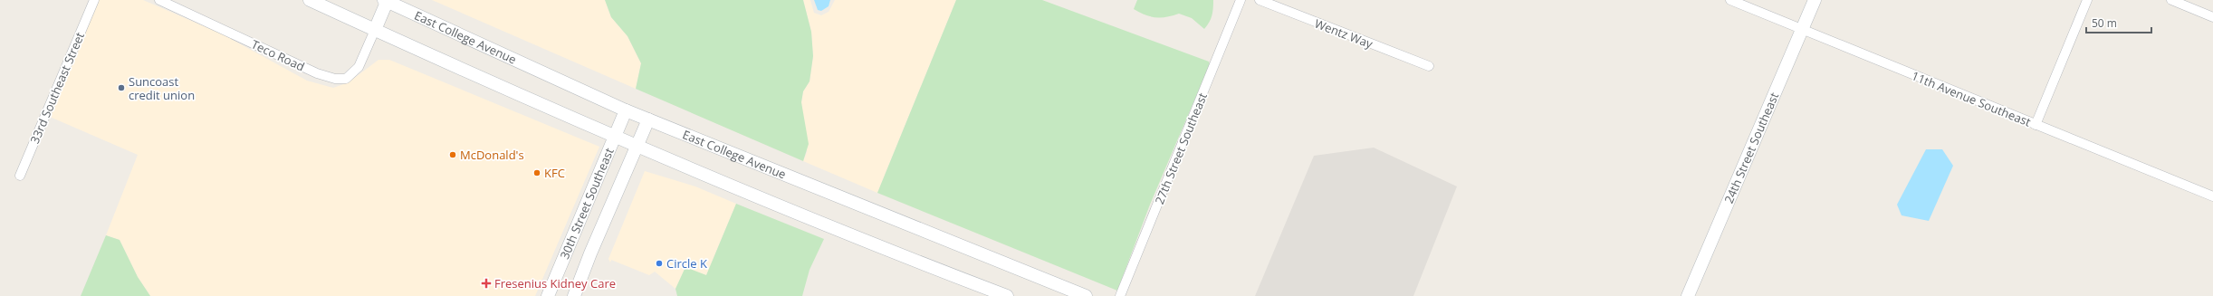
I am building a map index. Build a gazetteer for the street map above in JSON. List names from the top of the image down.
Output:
{
  "streets": {
    "main road": ["East College Avenue", "24th Street Southeast", "30th Street Southeast"],
    "street": [
      "Wentz Way",
      "Teco Road",
      "33rd Southeast Street",
      "11th Avenue Southeast",
      "27th Street Southeast"
    ]
  },
  "crossings": [
    ["East College Avenue", "30th Street Southeast"],
    ["11th Avenue Southeast", "24th Street Southeast"]
  ],
  "places": {
    "other": [
      "Suncoast credit union",
      "McDonald's",
      "KFC",
      "Circle K"
    ],
    "health": ["Fresenius Kidney Care"]
  },
  "scale_bar": "50 m"
}
